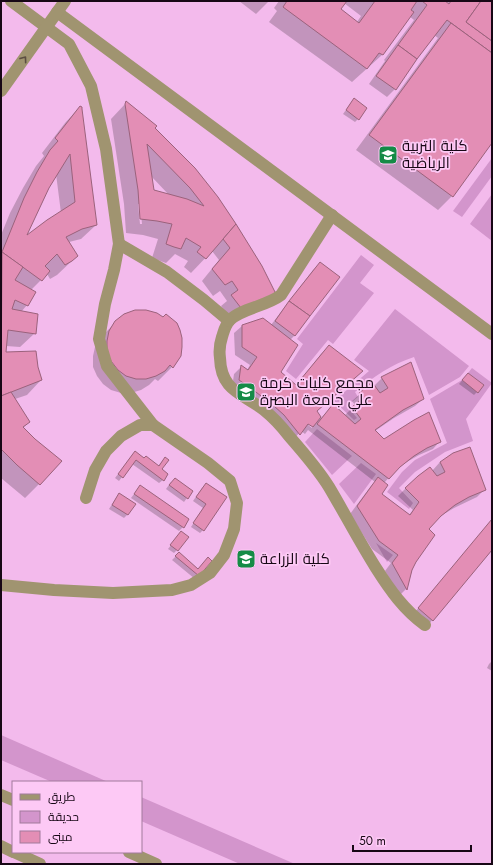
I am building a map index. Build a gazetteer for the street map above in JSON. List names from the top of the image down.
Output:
{
  "places": {
    "school or university": ["كلية التربية الرياضية", "مجمع كليات كرمة علي جامعة البصرة", "كلية الزراعة"]
  },
  "legend": ["طريق", "حديقة", "مبنى"],
  "scale_bar": "50 m"
}
